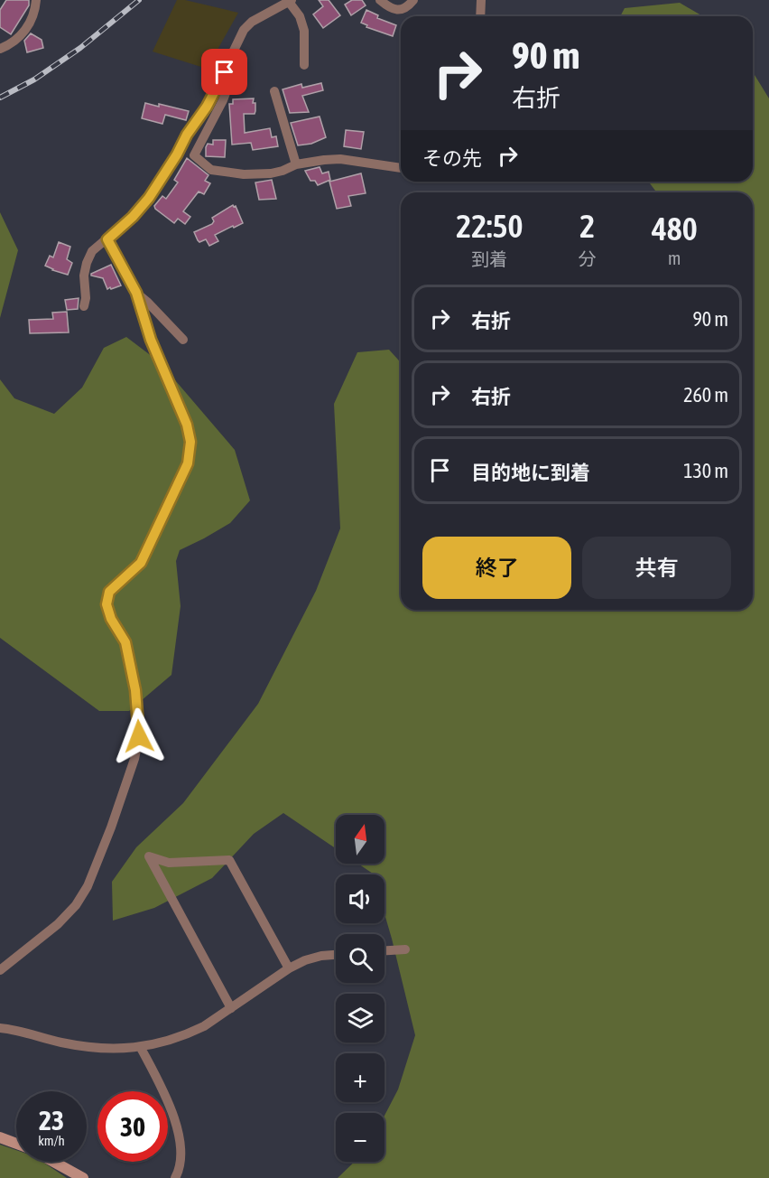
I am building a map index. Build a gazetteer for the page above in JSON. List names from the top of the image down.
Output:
{
  "north": "top",
  "page": {
    "turn": ["90 m", "右折"],
    "then": "その先",
    "eta": [
      "22:50",
      "到着",
      "2",
      "分",
      "480",
      "m"
    ],
    "list": [
      {
        "name": "右折",
        "value": "90 m"
      },
      {
        "name": "右折",
        "value": "260 m"
      },
      {
        "name": "目的地に到着",
        "value": "130 m"
      }
    ],
    "buttons": ["終了", "共有"],
    "map_buttons": ["+", "−"],
    "speed": "23 km/h",
    "limit": "30"
  }
}
